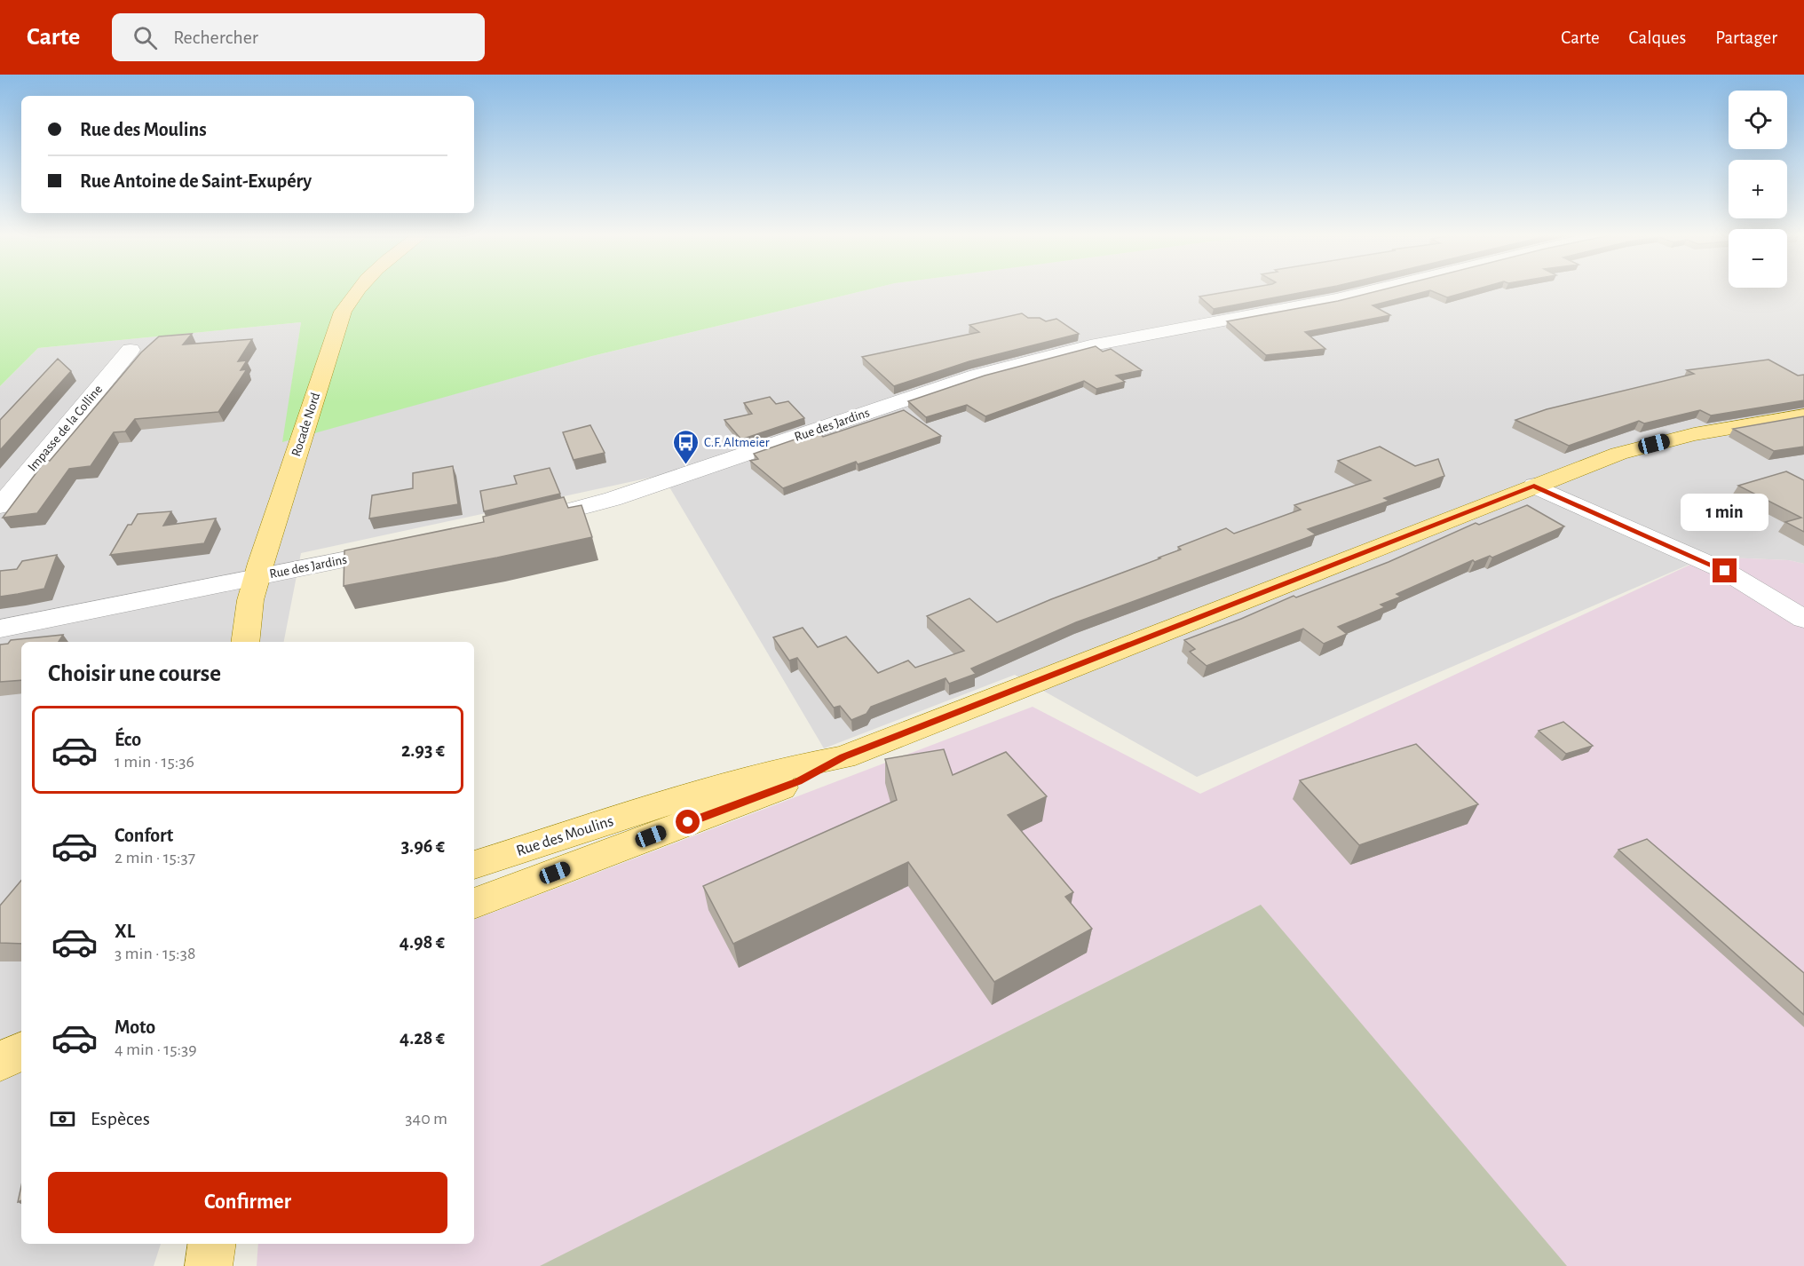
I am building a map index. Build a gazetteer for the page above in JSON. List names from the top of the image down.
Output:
{
  "streets": {
    "main road": ["Rocade Nord", "Rue des Moulins"],
    "street": ["Rue des Jardins", "Impasse de la Colline"]
  },
  "crossings": [
    ["Rocade Nord", "Rue des Jardins"]
  ],
  "places": {
    "bus stop": ["C.F. Altmeier"]
  },
  "page": {
    "header": "Carte",
    "search": "Rechercher",
    "nav": ["Carte", "Calques", "Partager"],
    "map_buttons": ["+", "−"],
    "banner": ["Rue des Moulins", "Rue Antoine de Saint-Exupéry"],
    "bubble": "1 min",
    "heading": "Choisir une course",
    "list": [
      {
        "name": "Éco",
        "note": "1 min · 15:36",
        "value": "2.93 €"
      },
      {
        "name": "Confort",
        "note": "2 min · 15:37",
        "value": "3.96 €"
      },
      {
        "name": "XL",
        "note": "3 min · 15:38",
        "value": "4.98 €"
      },
      {
        "name": "Moto",
        "note": "4 min · 15:39",
        "value": "4.28 €"
      }
    ],
    "pay": ["Espèces", "340 m"],
    "buttons": "Confirmer"
  }
}
